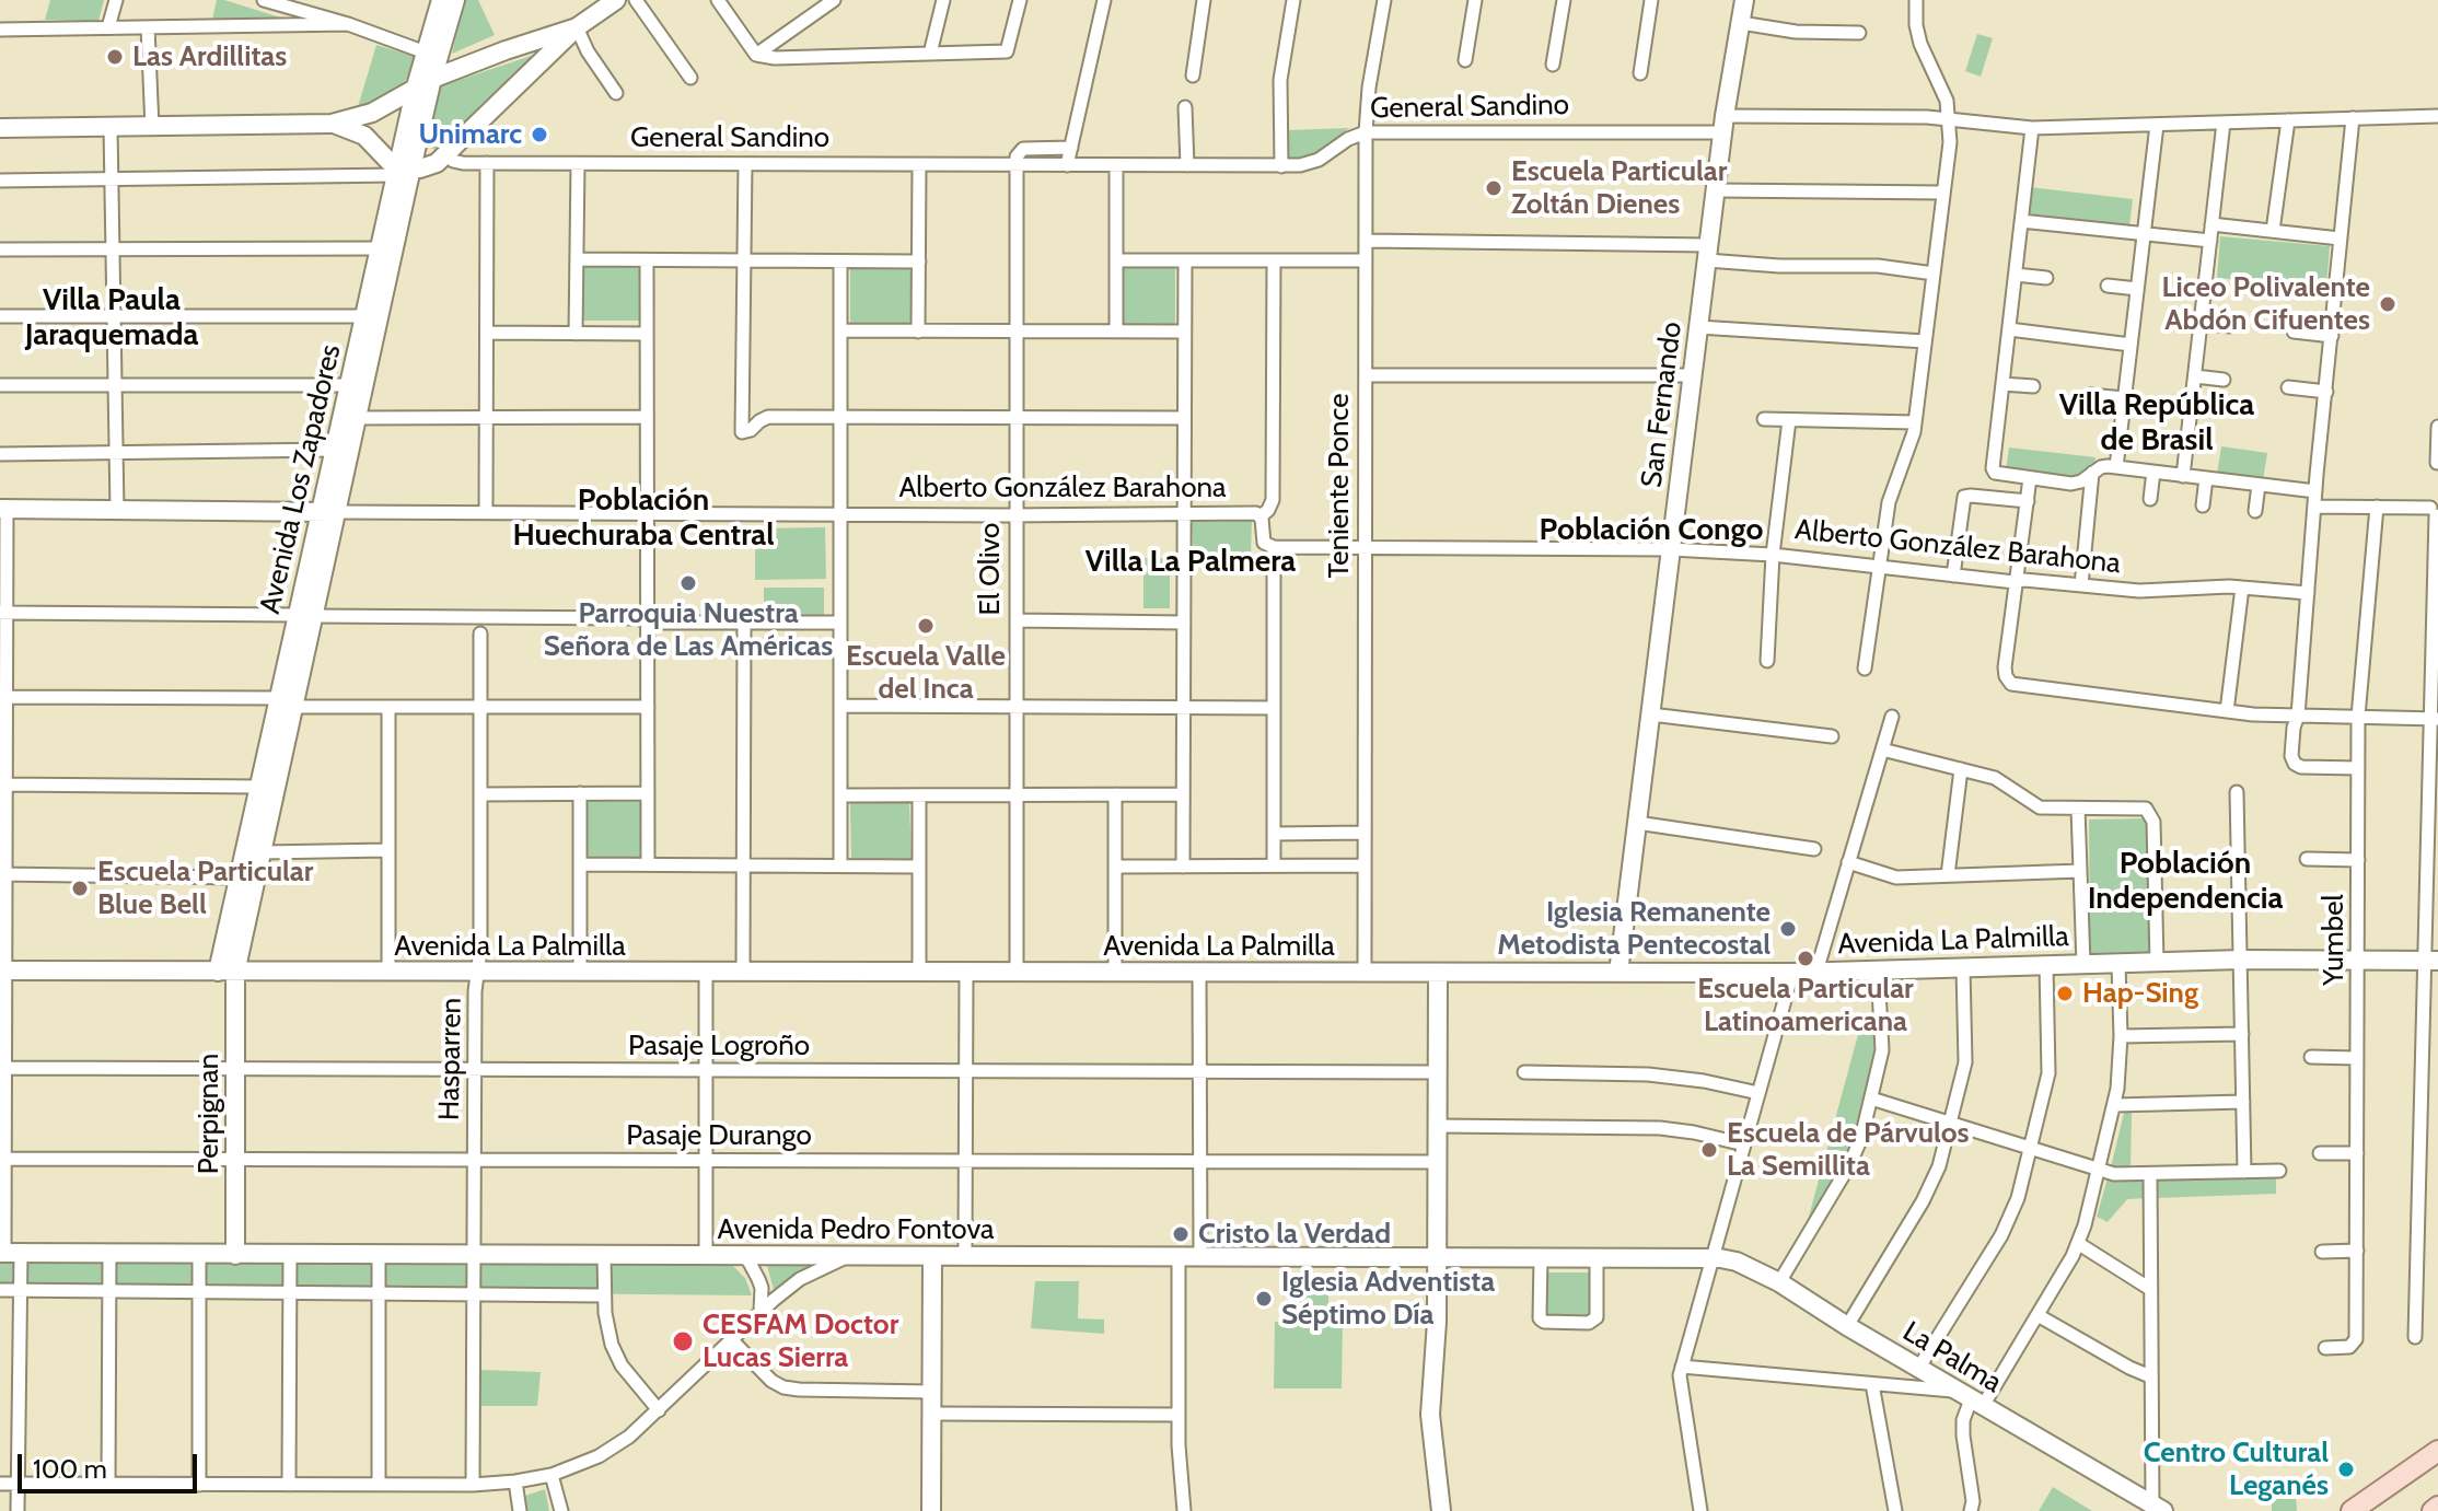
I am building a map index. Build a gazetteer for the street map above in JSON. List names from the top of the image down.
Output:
{
  "streets": {
    "main road": [
      "General Sandino",
      "San Fernando",
      "Avenida Los Zapadores",
      "Alberto González Barahona",
      "Avenida La Palmilla",
      "Perpignan",
      "Avenida Pedro Fontova",
      "La Palma"
    ],
    "street": [
      "Teniente Ponce",
      "El Olivo",
      "Yumbel",
      "Pasaje Logroño",
      "Hasparren",
      "Pasaje Durango"
    ]
  },
  "crossings": [
    ["General Sandino", "San Fernando"],
    ["General Sandino", "Avenida Los Zapadores"],
    ["General Sandino", "Teniente Ponce"],
    ["General Sandino", "El Olivo"],
    ["San Fernando", "Alberto González Barahona"],
    ["San Fernando", "Avenida La Palmilla"],
    ["Avenida Los Zapadores", "Alberto González Barahona"],
    ["Avenida Los Zapadores", "Avenida La Palmilla"],
    ["Avenida Los Zapadores", "Perpignan"],
    ["Teniente Ponce", "Alberto González Barahona"],
    ["Teniente Ponce", "Avenida La Palmilla"],
    ["Alberto González Barahona", "El Olivo"],
    ["El Olivo", "Avenida La Palmilla"],
    ["Yumbel", "Avenida La Palmilla"],
    ["Avenida La Palmilla", "Hasparren"],
    ["Avenida La Palmilla", "Perpignan"],
    ["Pasaje Logroño", "Hasparren"],
    ["Pasaje Logroño", "Perpignan"],
    ["Hasparren", "Pasaje Durango"],
    ["Hasparren", "Avenida Pedro Fontova"],
    ["Perpignan", "Pasaje Durango"],
    ["Perpignan", "Avenida Pedro Fontova"],
    ["Avenida Pedro Fontova", "La Palma"]
  ],
  "districts": [
    "Villa Paula Jaraquemada",
    "Villa República de Brasil",
    "Población Huechuraba Central",
    "Población Congo",
    "Villa La Palmera",
    "Población Independencia"
  ],
  "places": [
    "Las Ardillitas",
    "Unimarc",
    "Escuela Particular Zoltán Dienes",
    "Liceo Polivalente Abdón Cifuentes",
    "Parroquia Nuestra Señora de Las Américas",
    "Escuela Valle del Inca",
    "Escuela Particular Blue Bell",
    "Iglesia Remanente Metodista Pentecostal",
    "Escuela Particular Latinoamericana",
    "Hap-Sing",
    "Escuela de Párvulos La Semillita",
    "Cristo la Verdad",
    "Iglesia Adventista Séptimo Día",
    "CESFAM Doctor Lucas Sierra",
    "Centro Cultural Leganés"
  ],
  "scale_bar": "100 m"
}
